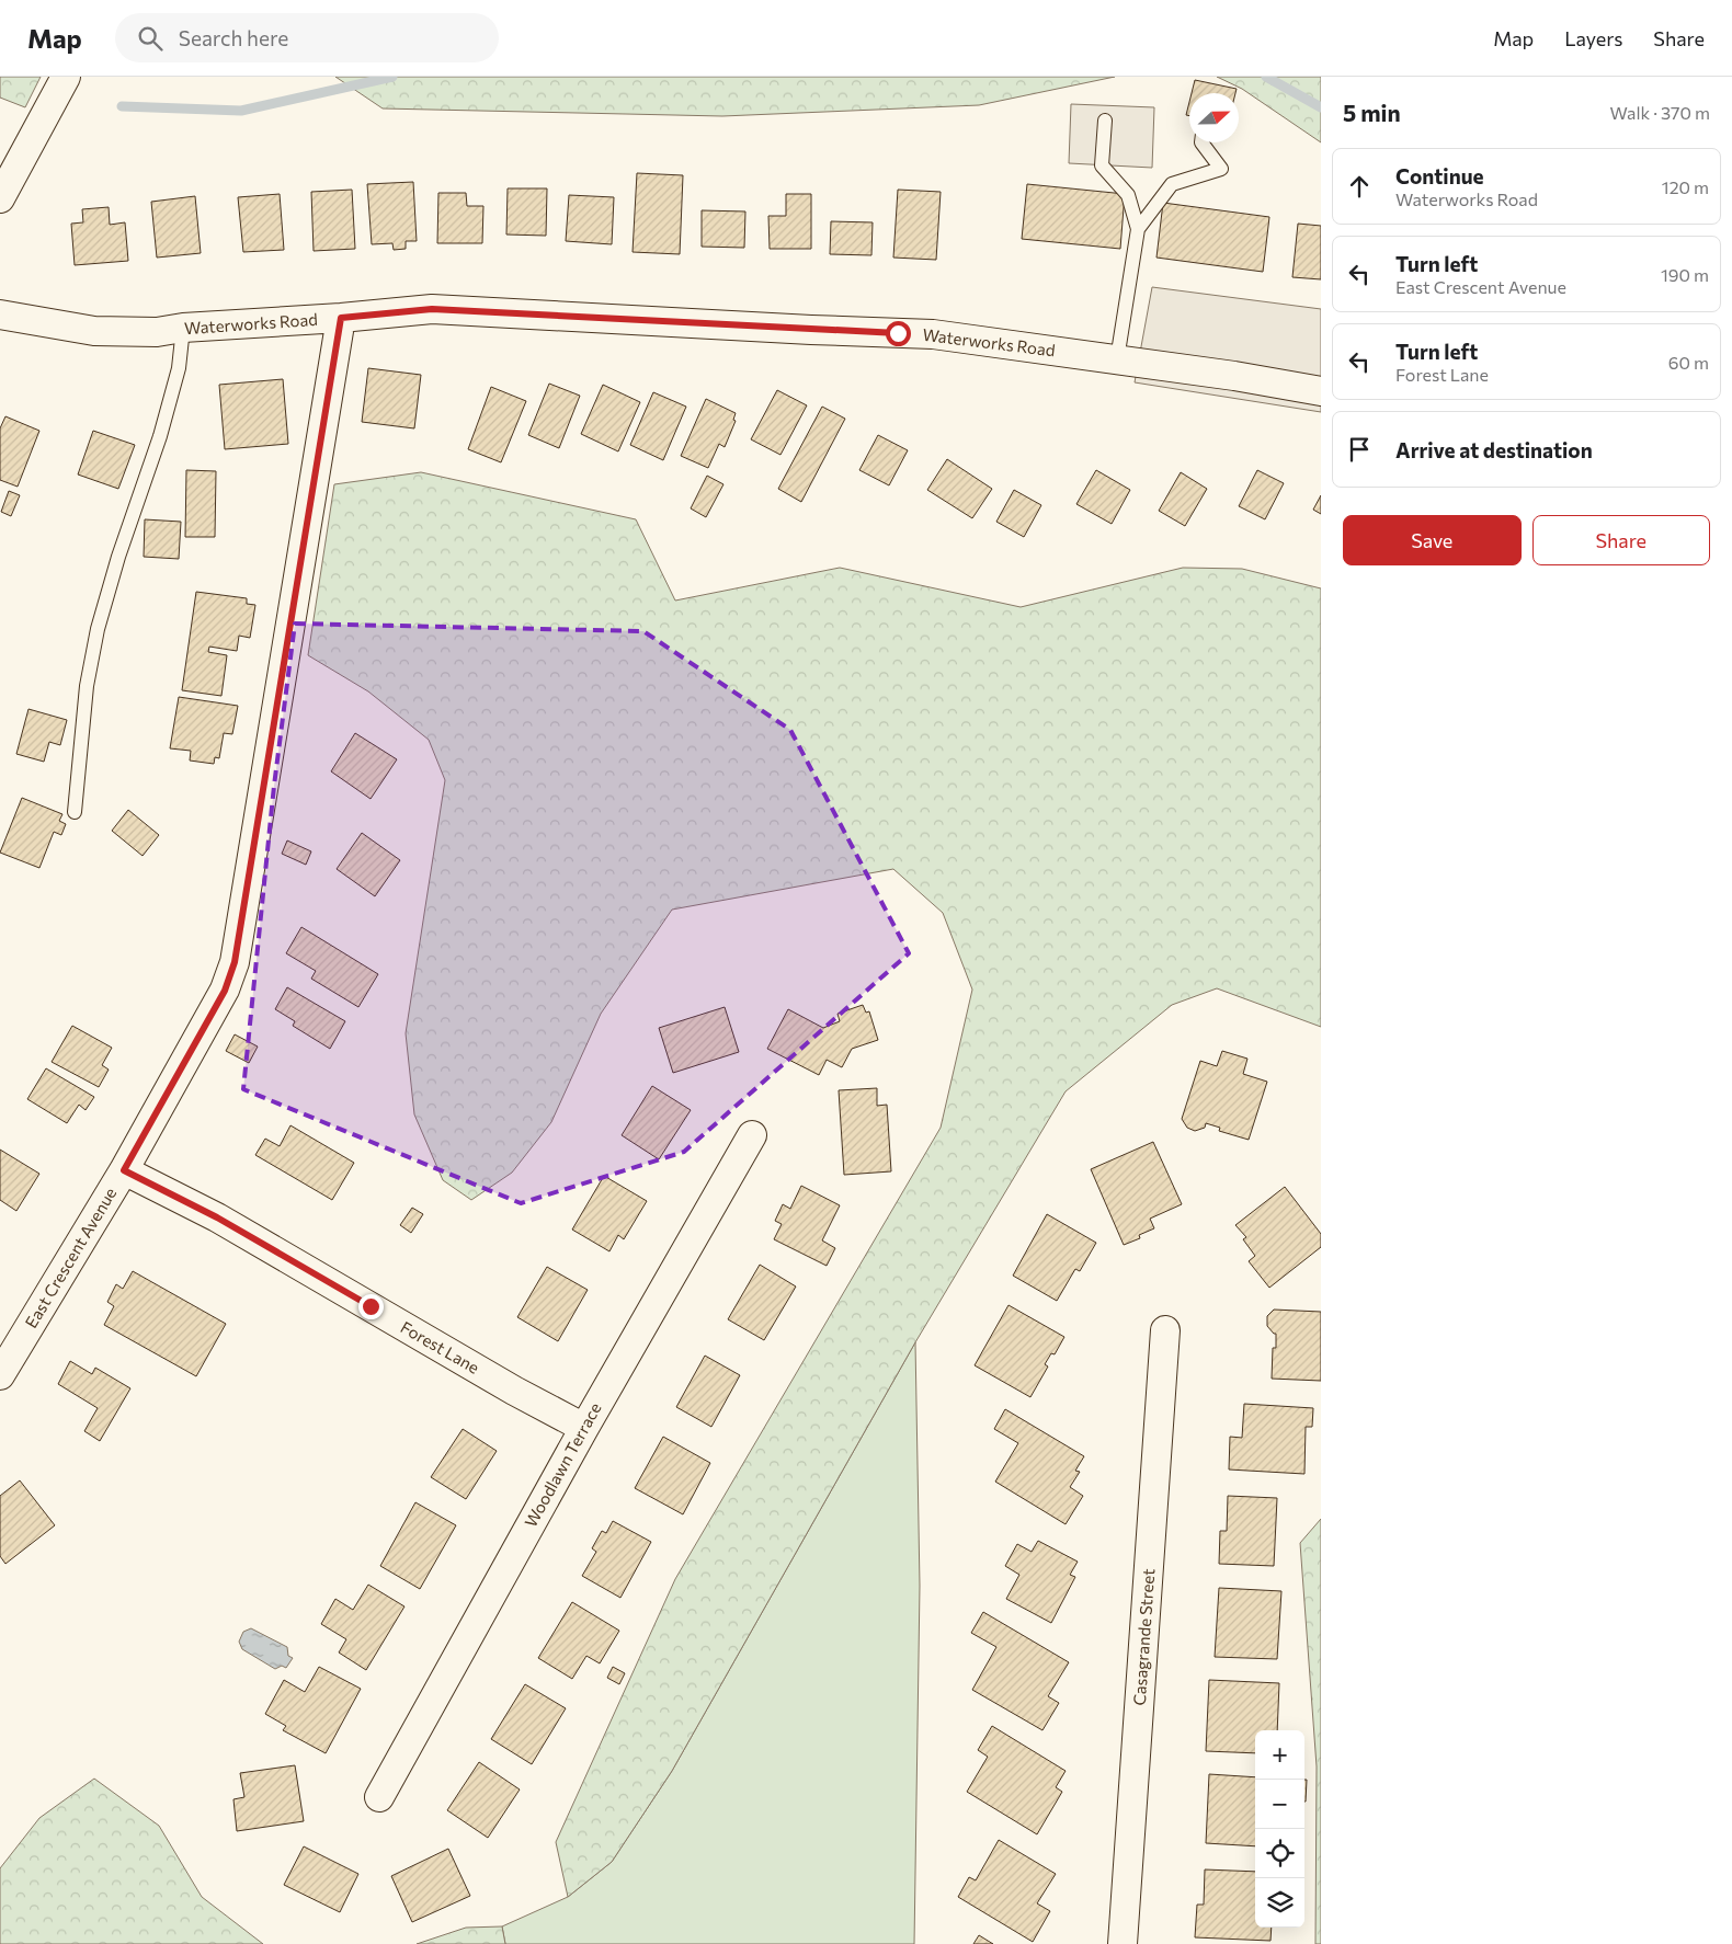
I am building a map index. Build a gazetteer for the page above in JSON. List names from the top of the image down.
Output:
{
  "streets": {
    "street": [
      "Waterworks Road",
      "East Crescent Avenue",
      "Forest Lane",
      "Woodlawn Terrace",
      "Casagrande Street"
    ]
  },
  "crossings": [
    ["Waterworks Road", "East Crescent Avenue"],
    ["East Crescent Avenue", "Forest Lane"],
    ["Forest Lane", "Woodlawn Terrace"]
  ],
  "north": "right",
  "page": {
    "header": "Map",
    "search": "Search here",
    "nav": ["Map", "Layers", "Share"],
    "heading": ["5 min", "Walk · 370 m"],
    "list": [
      ["Continue", "Waterworks Road", "120 m"],
      ["Turn left", "East Crescent Avenue", "190 m"],
      ["Turn left", "Forest Lane", "60 m"],
      "Arrive at destination"
    ],
    "buttons": ["Save", "Share"],
    "map_buttons": ["+", "−"]
  }
}
